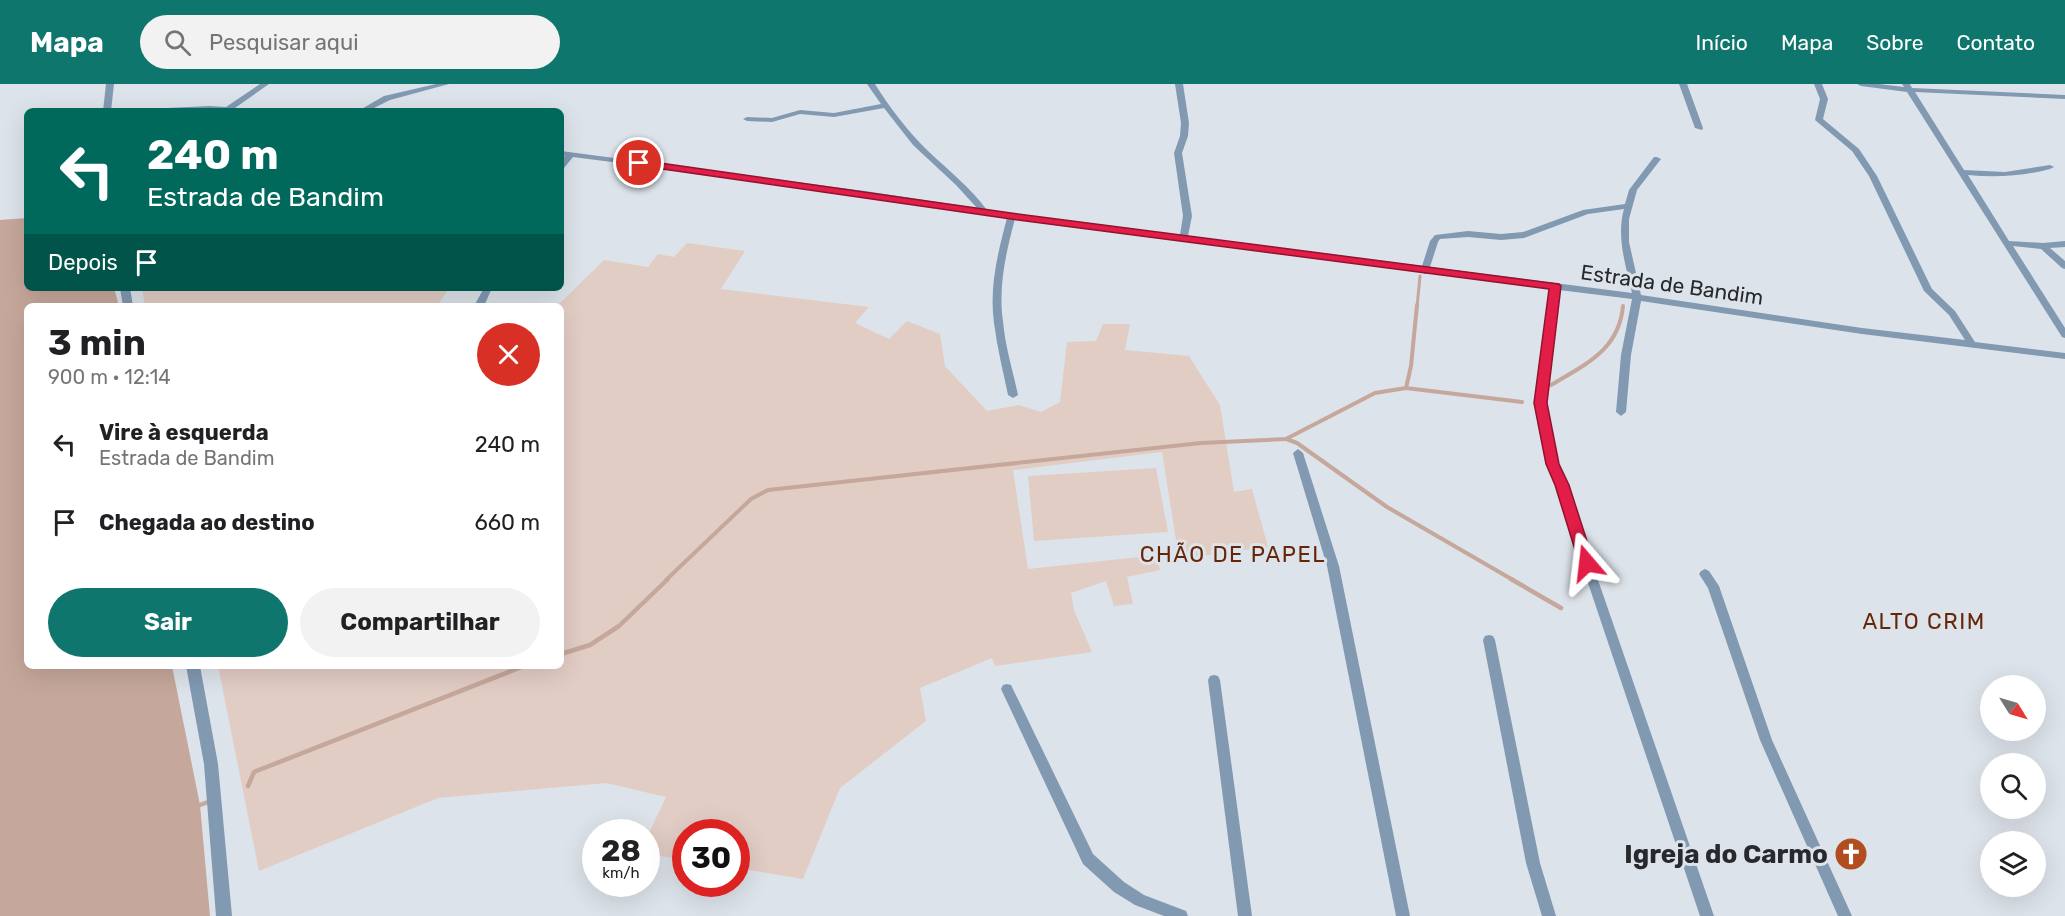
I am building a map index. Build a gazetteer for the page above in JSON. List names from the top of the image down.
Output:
{
  "streets": {
    "street": ["Estrada de Bandim"]
  },
  "districts": ["CHÃO DE PAPEL", "ALTO CRIM"],
  "places": {
    "church": ["Igreja do Carmo"]
  },
  "north": "bottom right",
  "page": {
    "header": "Mapa",
    "search": "Pesquisar aqui",
    "nav": [
      "Início",
      "Mapa",
      "Sobre",
      "Contato"
    ],
    "turn": ["240 m", "Estrada de Bandim"],
    "then": "Depois",
    "heading": ["3 min", "900 m · 12:14"],
    "list": [
      {
        "name": "Vire à esquerda",
        "note": "Estrada de Bandim",
        "value": "240 m"
      },
      {
        "name": "Chegada ao destino",
        "value": "660 m"
      }
    ],
    "buttons": ["Sair", "Compartilhar"],
    "speed": "28 km/h",
    "limit": "30"
  }
}
